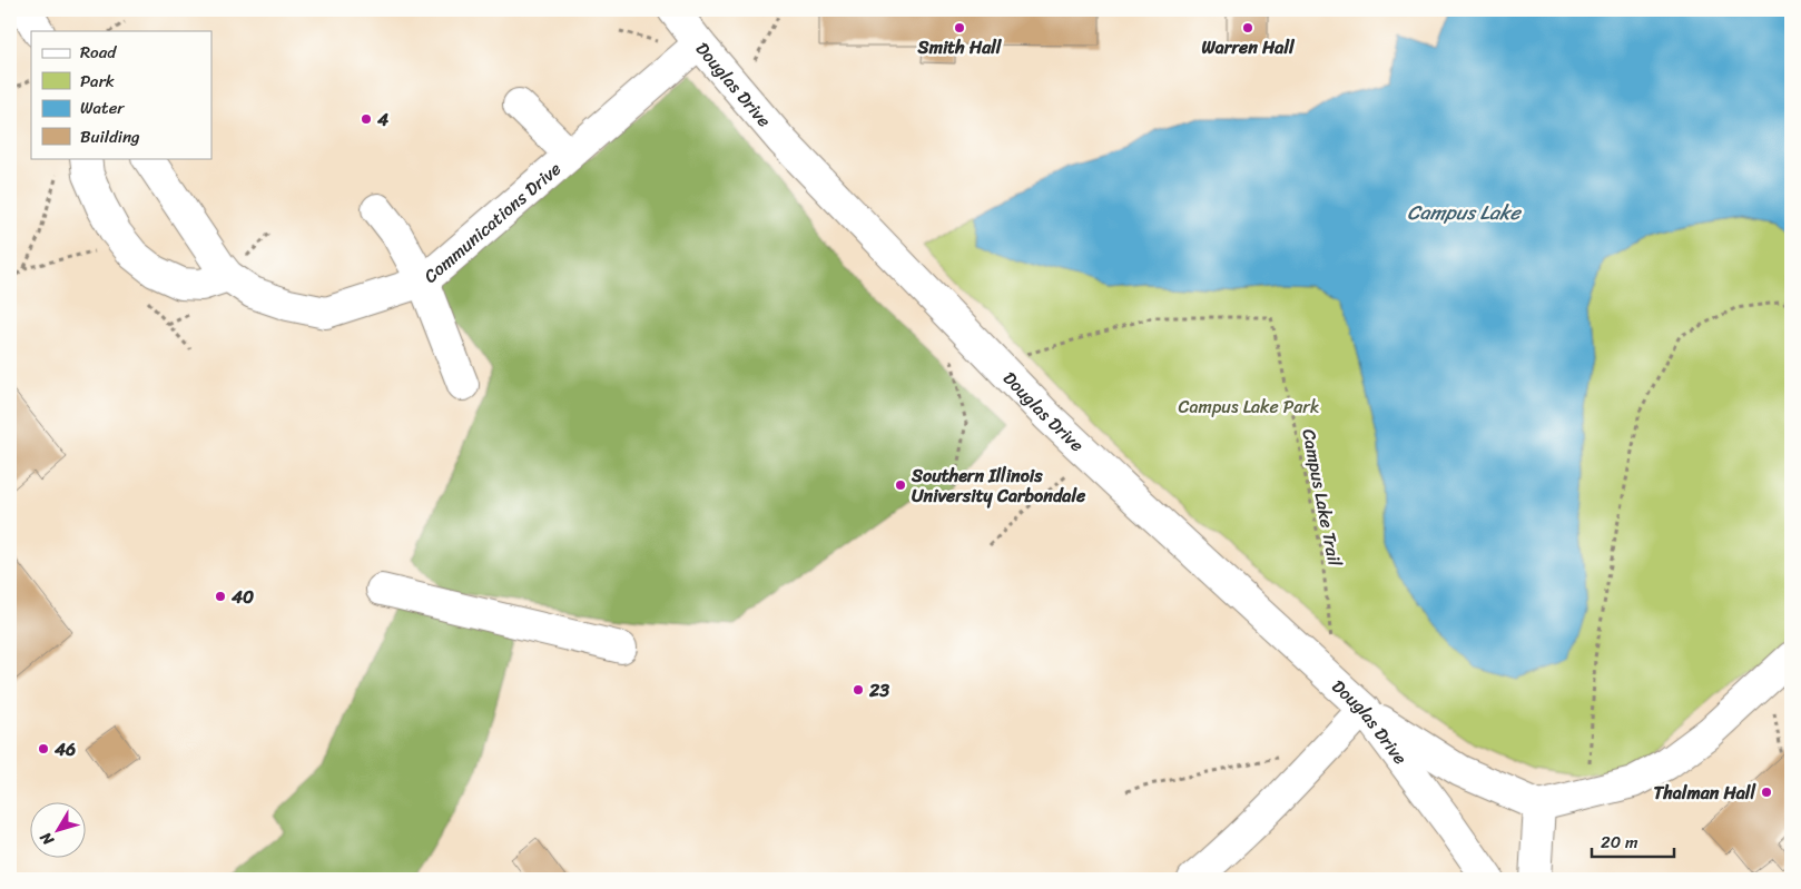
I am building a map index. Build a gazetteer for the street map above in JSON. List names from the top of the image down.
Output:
{
  "streets": {
    "street": ["Douglas Drive", "Communications Drive"],
    "path": ["Campus Lake Trail"]
  },
  "crossings": [
    ["Douglas Drive", "Communications Drive"]
  ],
  "water": ["Campus Lake"],
  "parks": ["Campus Lake Park"],
  "places": [
    "Smith Hall",
    "Warren Hall",
    "4",
    "Southern Illinois University Carbondale",
    "40",
    "23",
    "46",
    "Thalman Hall"
  ],
  "legend": [
    "Road",
    "Park",
    "Water",
    "Building"
  ],
  "scale_bar": "20 m",
  "north": "bottom left"
}
